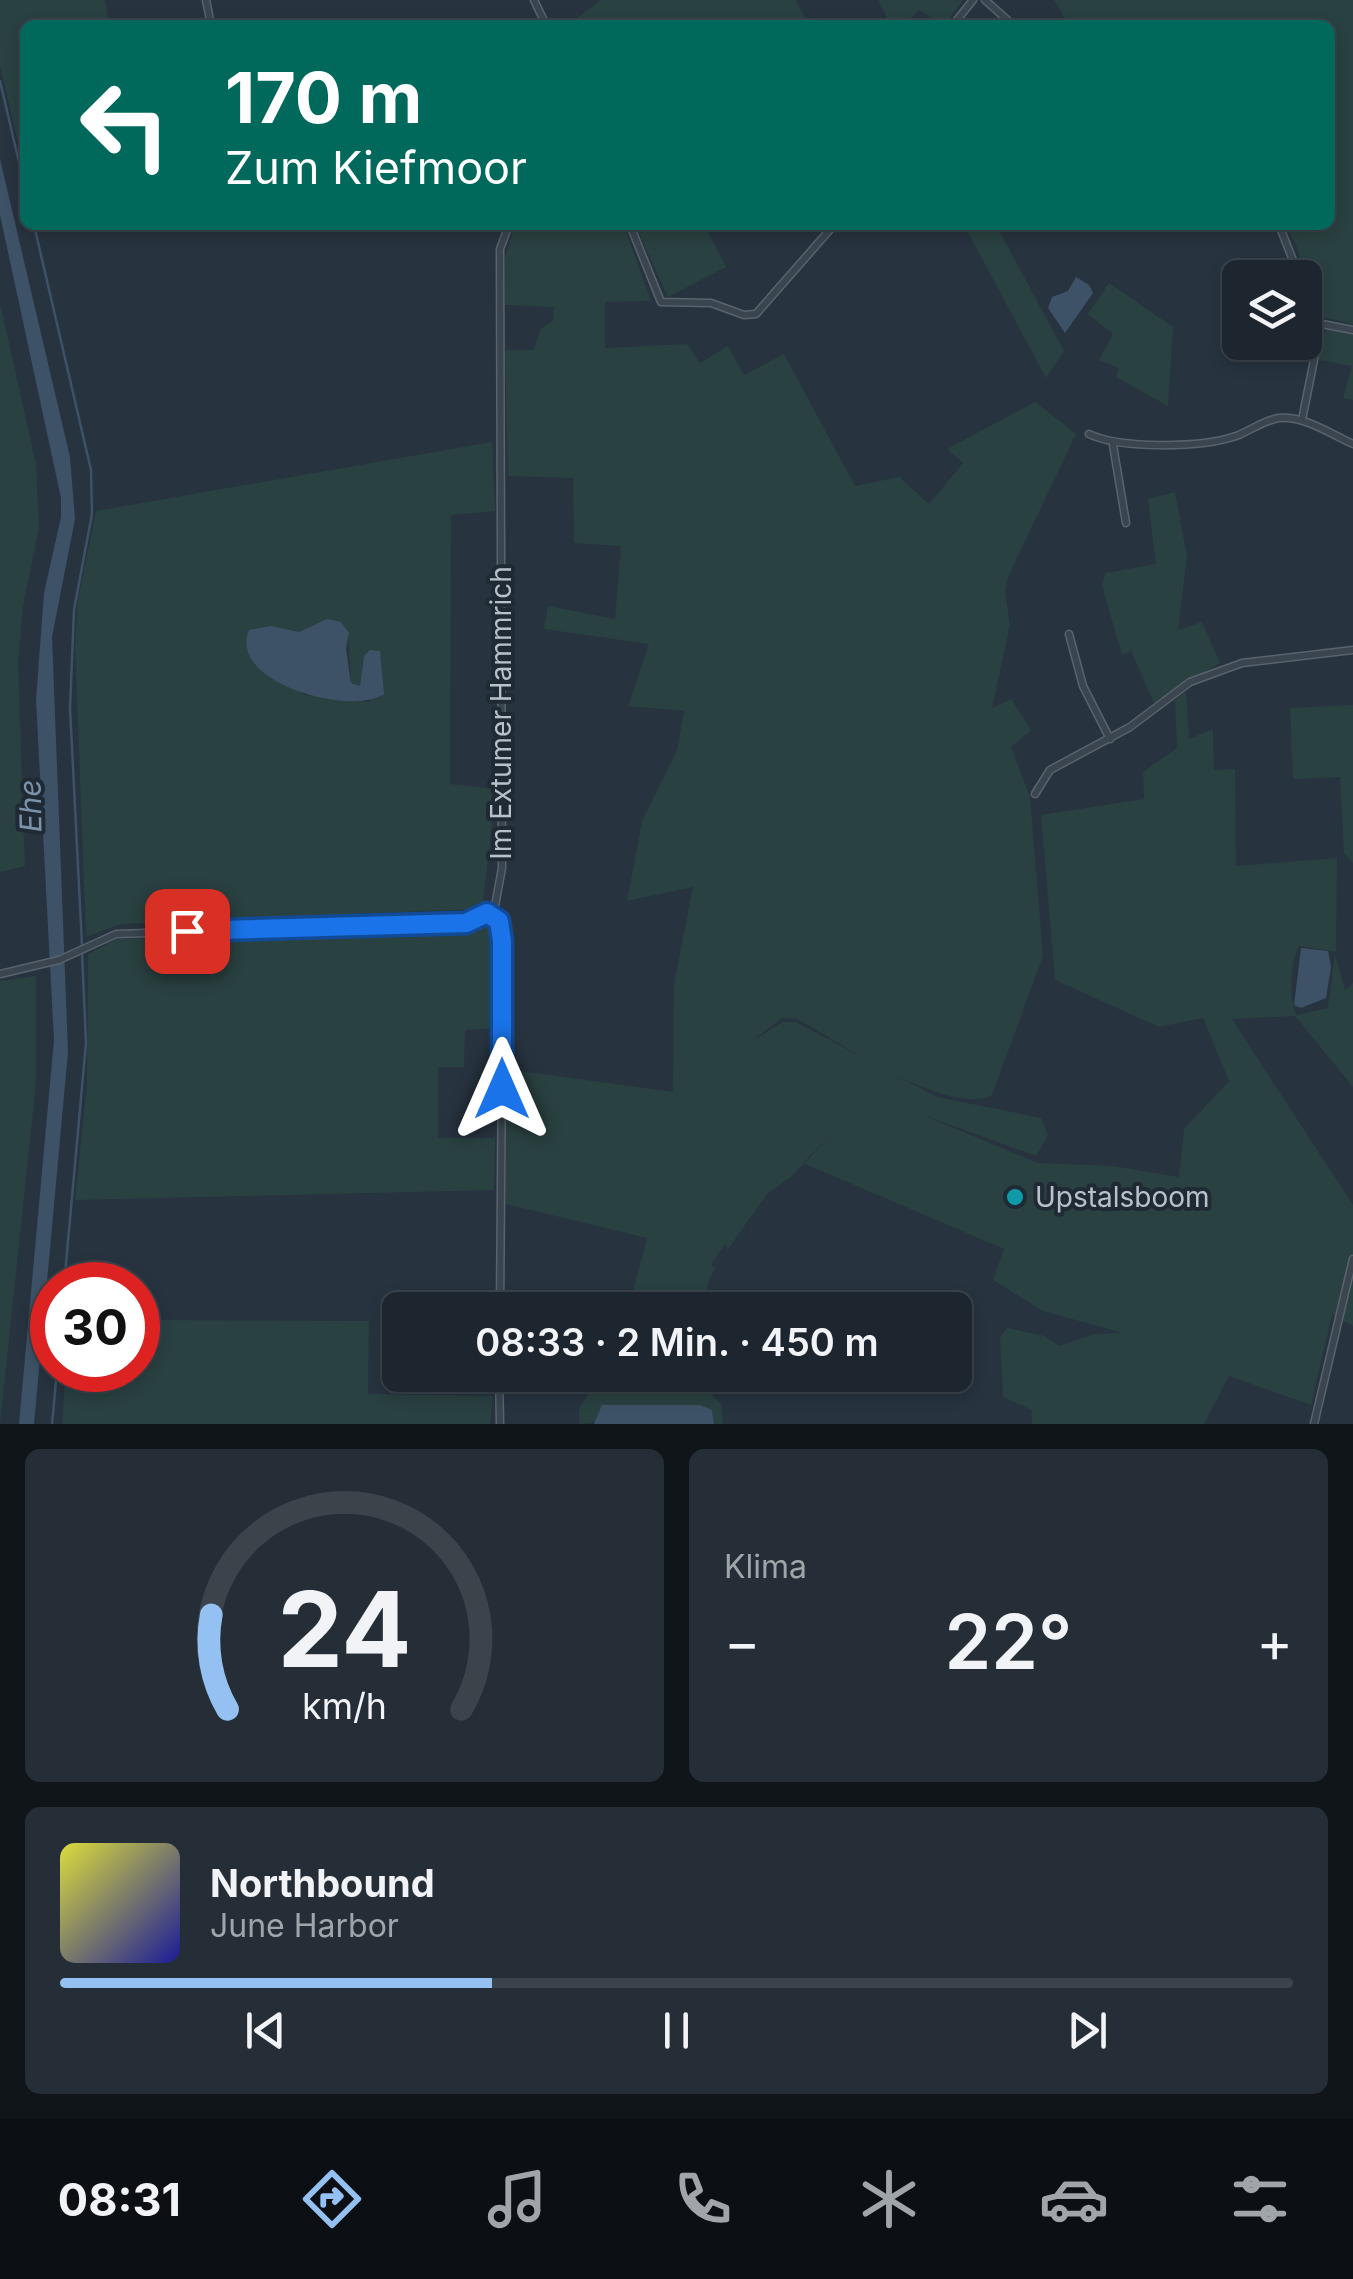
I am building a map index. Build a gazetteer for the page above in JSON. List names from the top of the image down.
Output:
{
  "streets": {
    "street": ["Im Extumer Hammrich"]
  },
  "water": ["Ehe"],
  "places": ["Upstalsboom"],
  "page": {
    "turn": ["170 m", "Zum Kiefmoor"],
    "limit": "30",
    "trip": "08:33 · 2 Min. · 450 m",
    "tile": "Klima",
    "heat": ["−", "22°", "+"],
    "song": ["Northbound", "June Harbor"],
    "tabs": "08:31",
    "gauge": ["24", "km/h"]
  }
}
